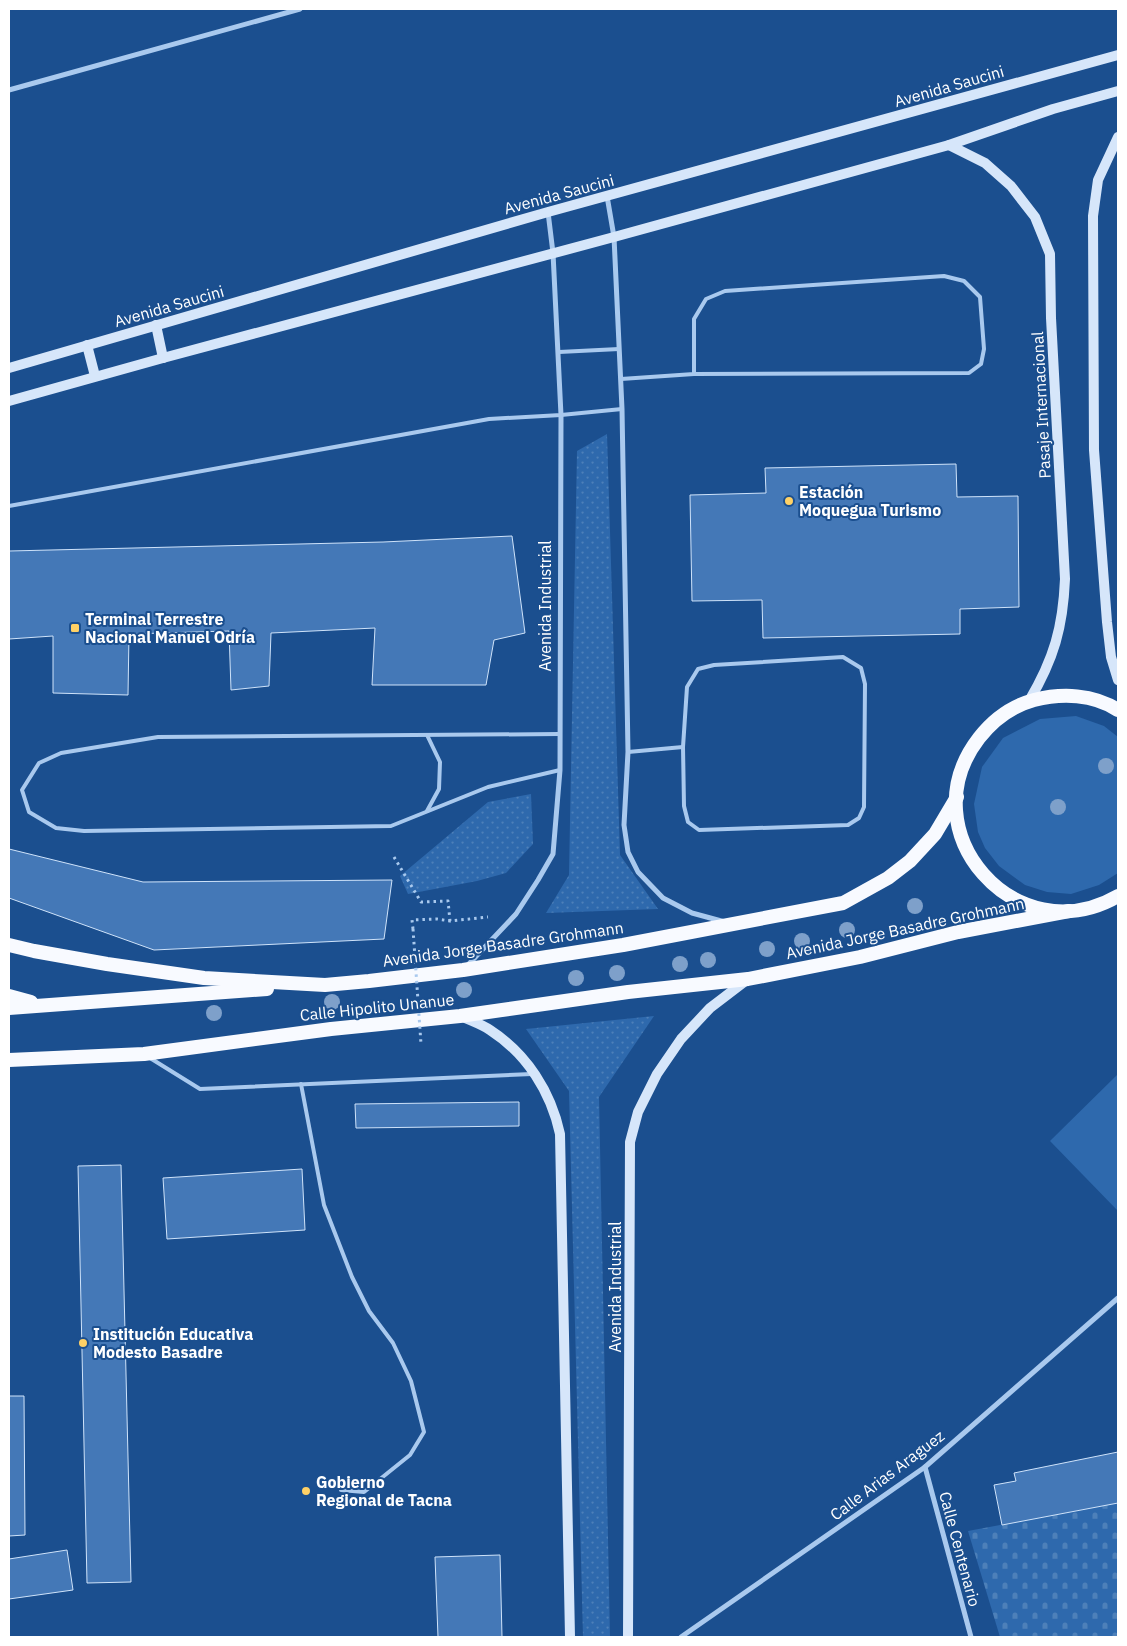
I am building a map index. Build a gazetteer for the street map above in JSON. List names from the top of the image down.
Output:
{
  "streets": {
    "highway": ["Avenida Jorge Basadre Grohmann", "Calle Hipolito Unanue"],
    "main road": ["Avenida Saucini", "Pasaje Internacional", "Avenida Industrial"],
    "street": ["Calle Arias Araguez", "Calle Centenario"]
  },
  "crossings": [
    ["Avenida Saucini", "Avenida Industrial"],
    ["Avenida Industrial", "Avenida Jorge Basadre Grohmann"],
    ["Avenida Industrial", "Calle Hipolito Unanue"],
    ["Avenida Jorge Basadre Grohmann", "Calle Hipolito Unanue"],
    ["Calle Arias Araguez", "Calle Centenario"]
  ],
  "places": {
    "other": ["Estación Moquegua Turismo", "Institución Educativa Modesto Basadre", "Gobierno Regional de Tacna"],
    "transit": ["Terminal Terrestre Nacional Manuel Odría"]
  }
}
